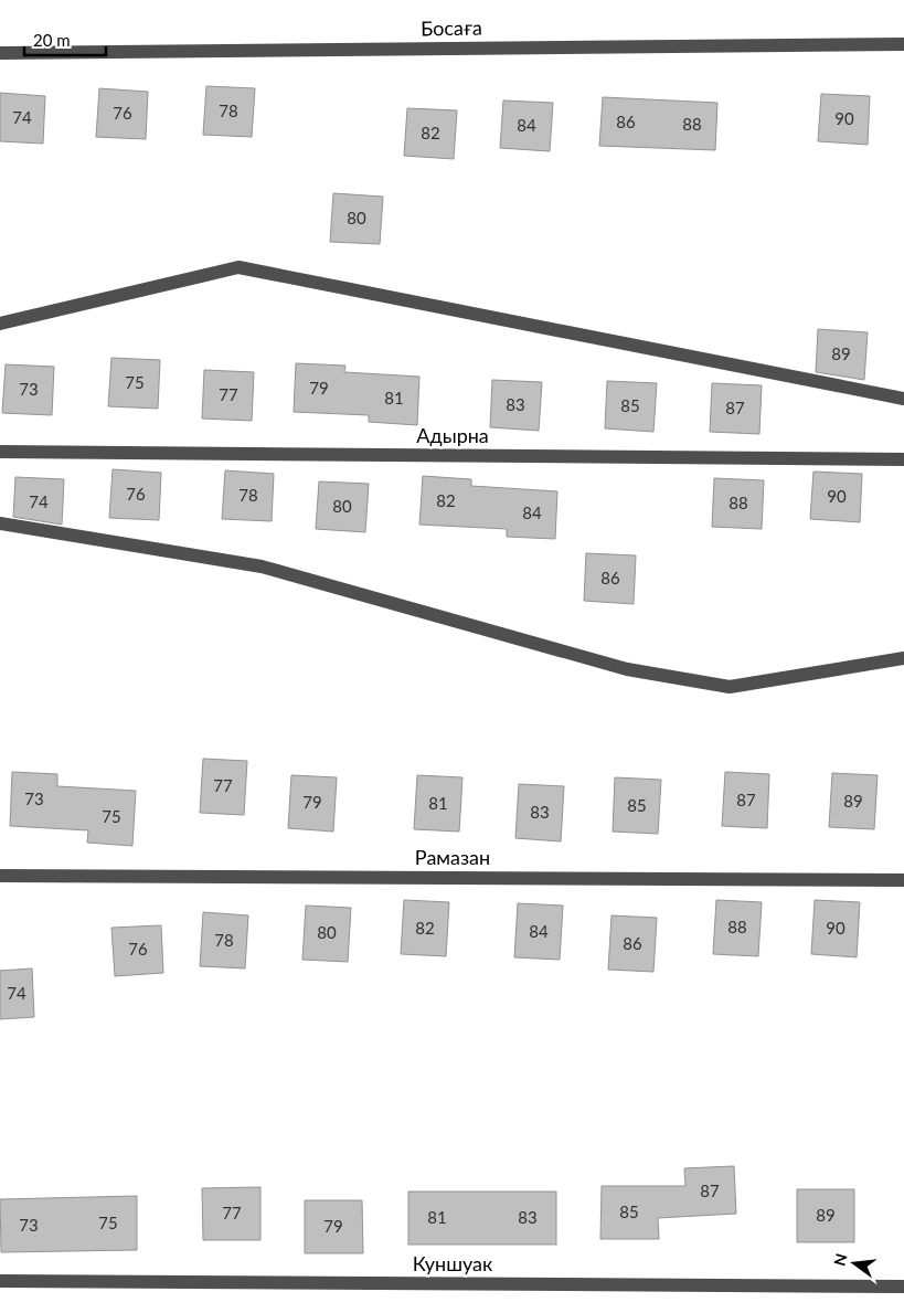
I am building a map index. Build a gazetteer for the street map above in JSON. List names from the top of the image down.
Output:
{
  "streets": {
    "street": [
      "Босаға",
      "Адырна",
      "Рамазан",
      "Куншуак"
    ]
  },
  "house_numbers": [
    "78",
    "76",
    "74",
    "90",
    "86",
    "88",
    "84",
    "82",
    "80",
    "89",
    "75",
    "79",
    "73",
    "77",
    "81",
    "83",
    "85",
    "87",
    "76",
    "78",
    "90",
    "82",
    "74",
    "88",
    "80",
    "84",
    "86",
    "77",
    "73",
    "87",
    "89",
    "79",
    "81",
    "85",
    "83",
    "75",
    "88",
    "82",
    "90",
    "84",
    "80",
    "78",
    "86",
    "76",
    "74",
    "87",
    "85",
    "77",
    "89",
    "81",
    "83",
    "75",
    "73",
    "79"
  ],
  "scale_bar": "20 m",
  "north": "left"
}
